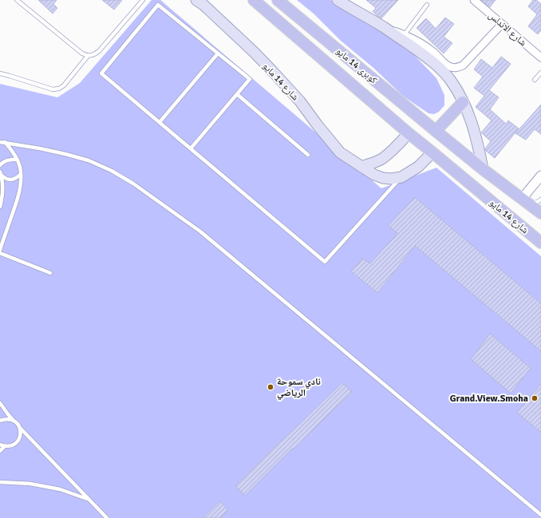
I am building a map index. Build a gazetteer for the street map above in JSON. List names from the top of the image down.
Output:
{
  "streets": {
    "main road": ["كوبرى 14 مايو", "شارع 14 مايو"],
    "street": ["شارع الاندلس"]
  },
  "crossings": [
    ["كوبرى 14 مايو", "شارع 14 مايو"]
  ],
  "places": ["نادي سموحة الرياضي", "Grand.View.Smoha"]
}
